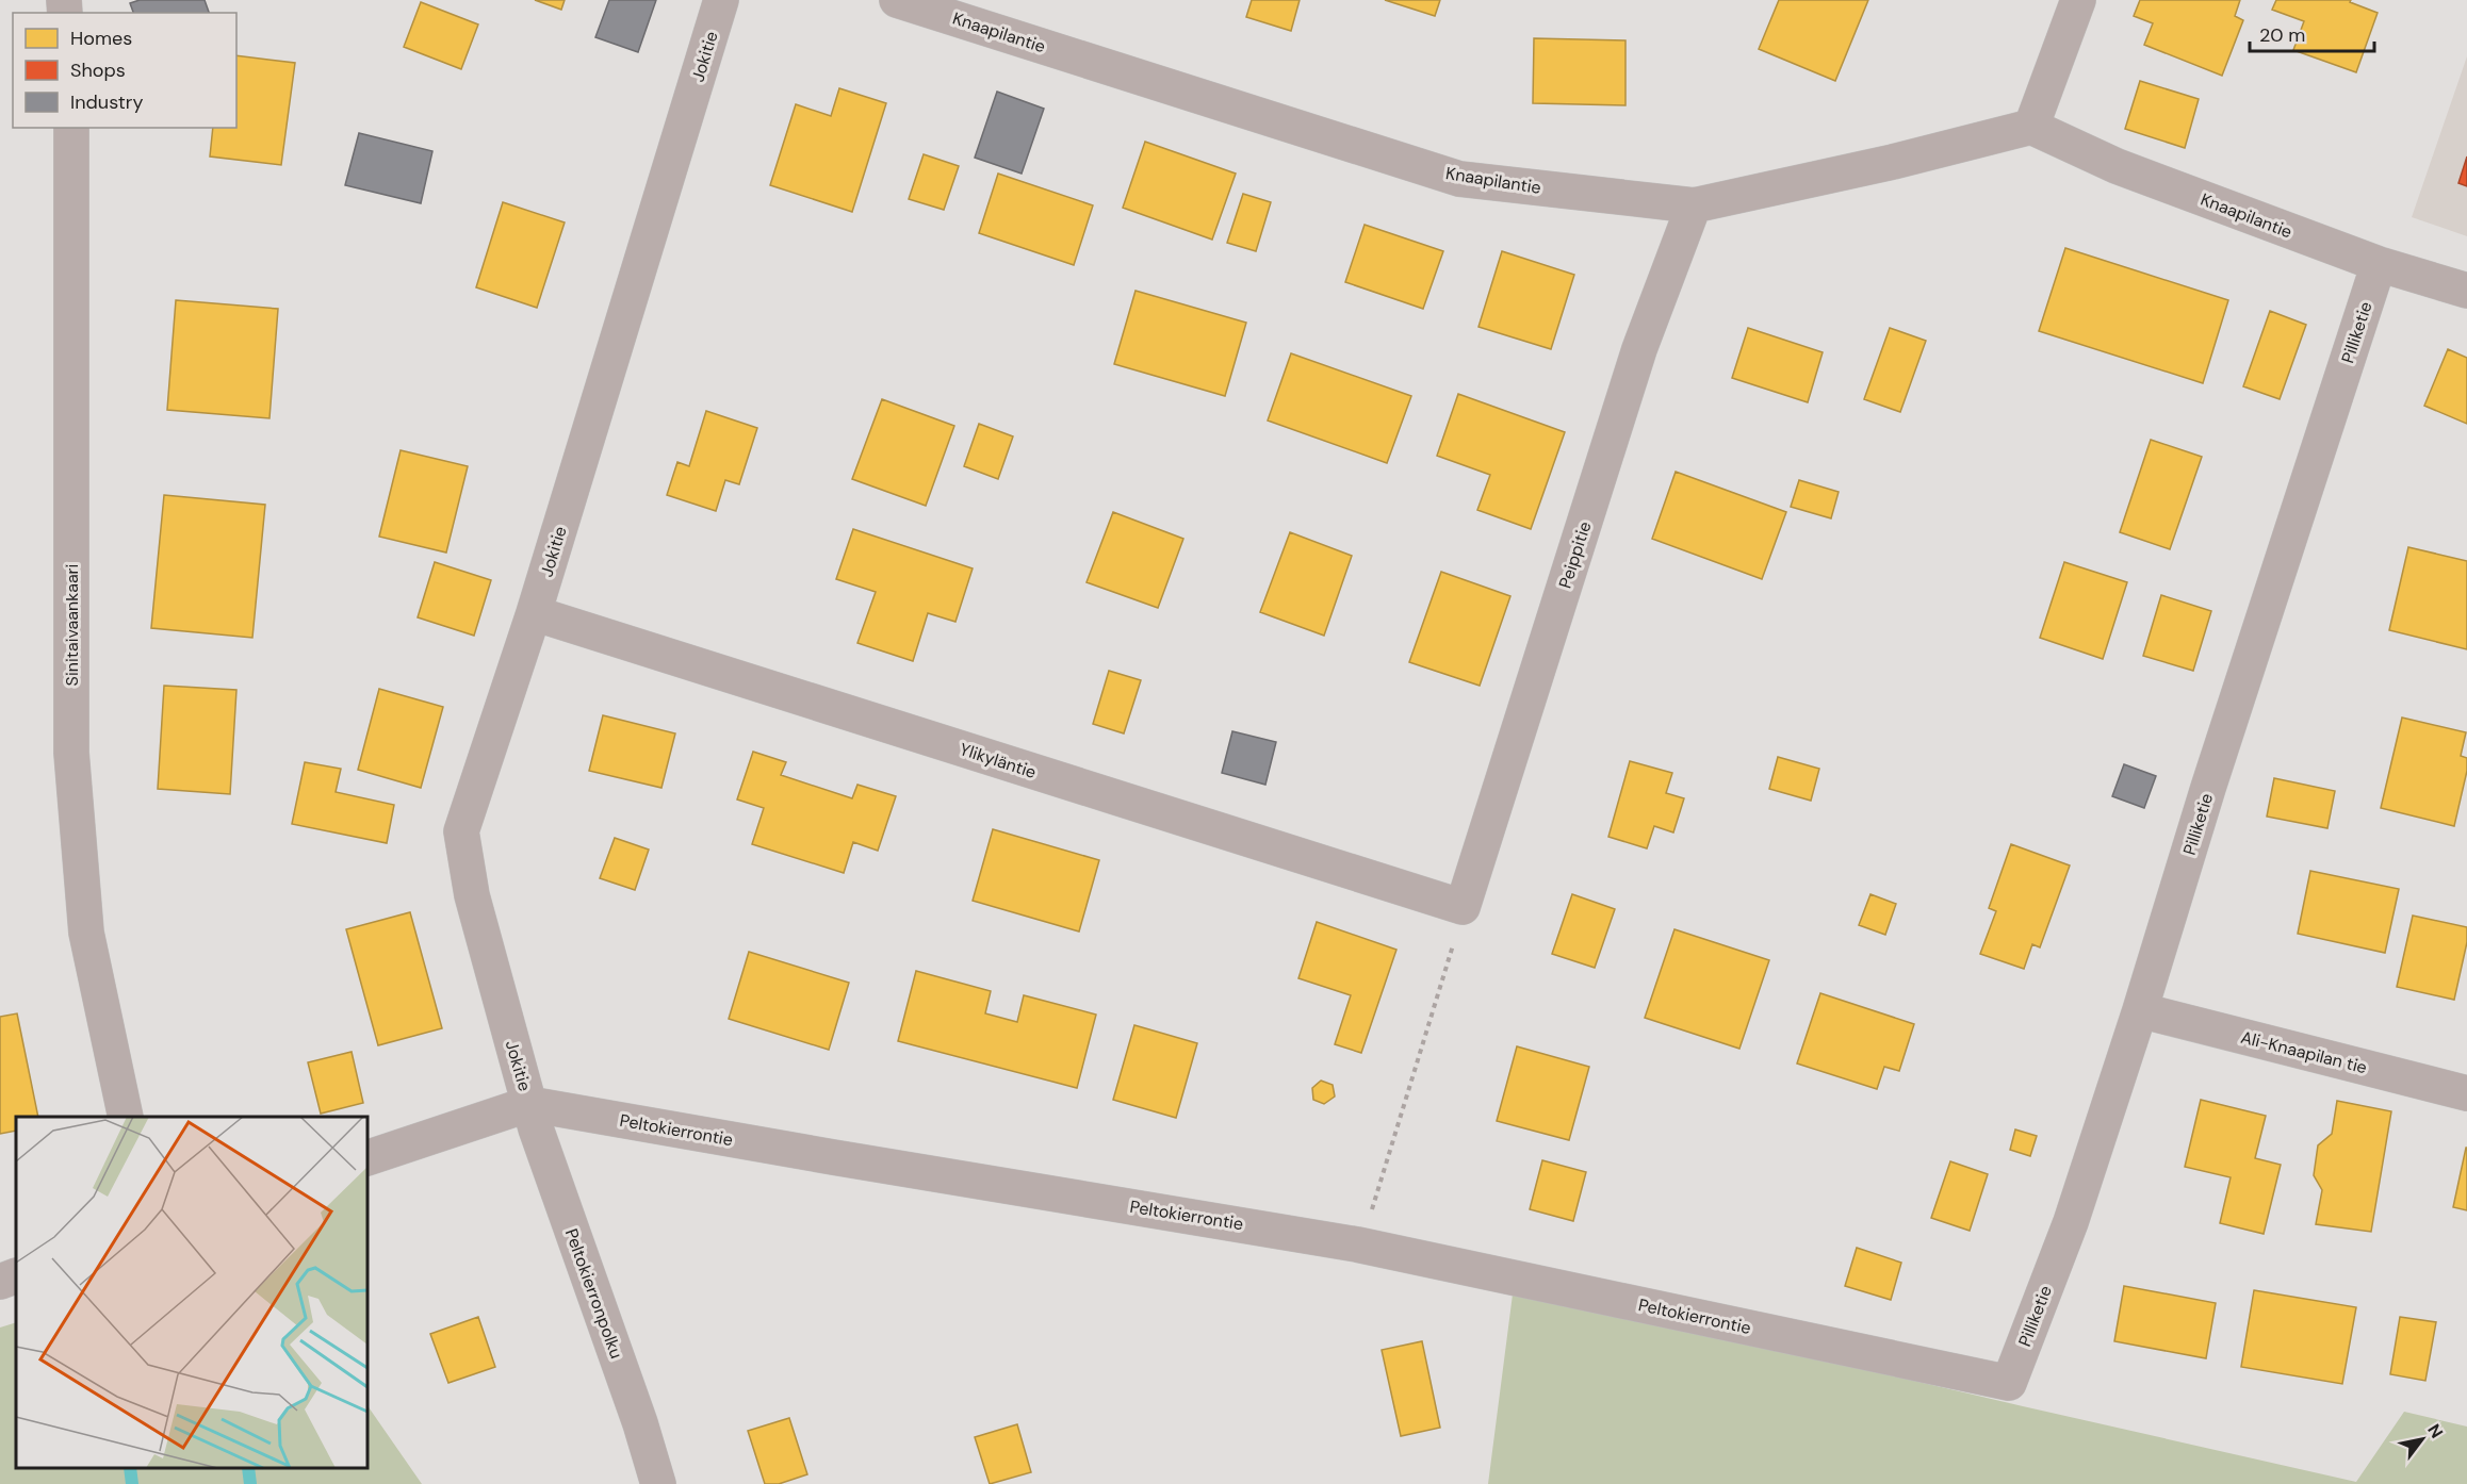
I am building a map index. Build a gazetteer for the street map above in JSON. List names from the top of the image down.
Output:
{
  "streets": {
    "street": [
      "Knaapilantie",
      "Jokitie",
      "Pilliketie",
      "Peippitie",
      "Sinitaivaankaari",
      "Ylikyläntie",
      "Ali-Knaapilan tie",
      "Peltokierrontie",
      "Peltokierronpolku"
    ]
  },
  "crossings": [
    ["Knaapilantie", "Pilliketie"],
    ["Knaapilantie", "Peippitie"],
    ["Jokitie", "Ylikyläntie"],
    ["Jokitie", "Peltokierrontie"],
    ["Jokitie", "Peltokierronpolku"],
    ["Pilliketie", "Ali-Knaapilan tie"],
    ["Pilliketie", "Peltokierrontie"],
    ["Peippitie", "Ylikyläntie"],
    ["Peltokierrontie", "Peltokierronpolku"]
  ],
  "legend": ["Homes", "Shops", "Industry"],
  "scale_bar": "20 m",
  "north": "top right"
}
